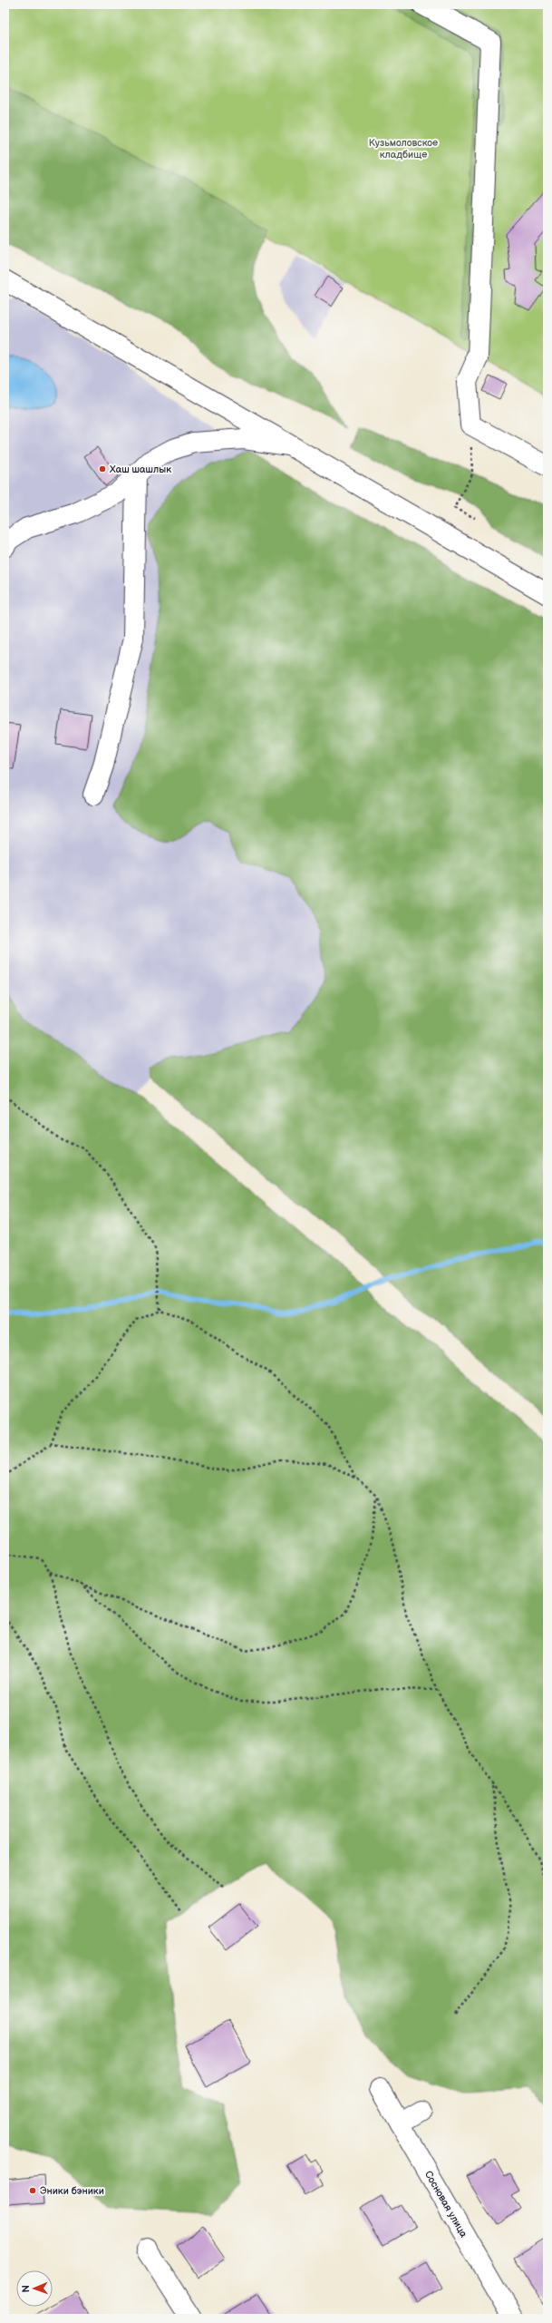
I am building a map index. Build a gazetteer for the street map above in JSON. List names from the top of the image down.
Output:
{
  "streets": {
    "main road": ["Сосновая улица"]
  },
  "parks": ["Кузьмоловское кладбище"],
  "places": ["Хаш шашлык", "Эники бэники"],
  "north": "left"
}
